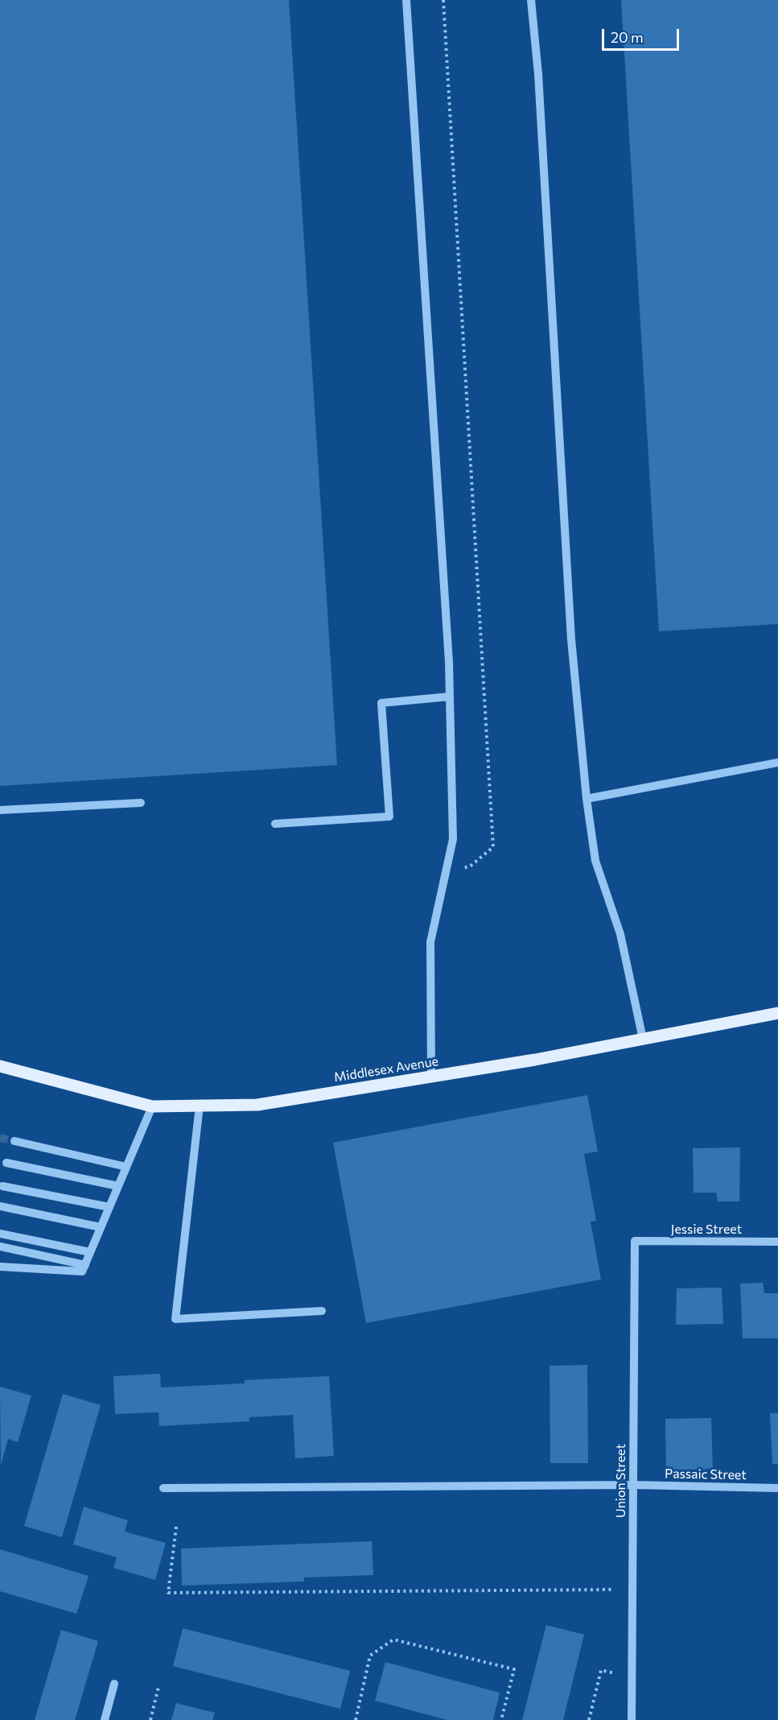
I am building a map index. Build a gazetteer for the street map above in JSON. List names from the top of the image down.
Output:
{
  "streets": {
    "main road": ["Middlesex Avenue"],
    "street": ["Jessie Street", "Passaic Street", "Union Street"]
  },
  "crossings": [
    ["Jessie Street", "Union Street"],
    ["Passaic Street", "Union Street"]
  ],
  "scale_bar": "20 m"
}
